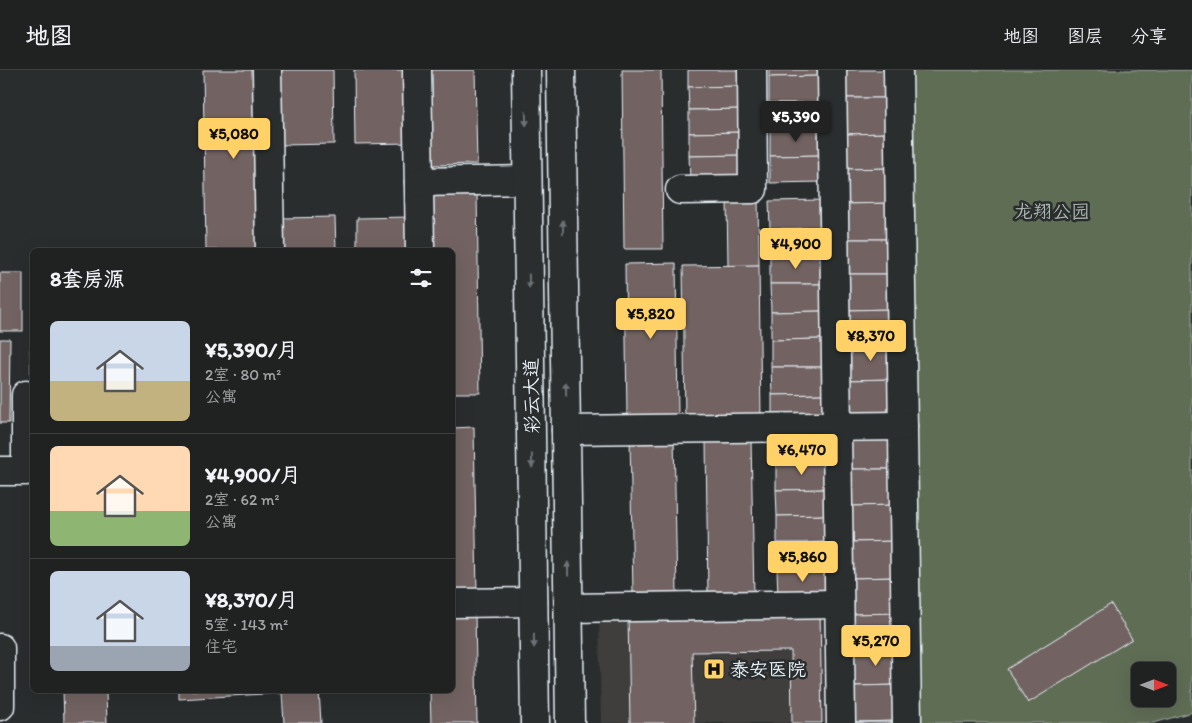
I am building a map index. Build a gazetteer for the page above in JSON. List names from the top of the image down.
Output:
{
  "streets": {
    "street": ["彩云大道"]
  },
  "parks": ["龙翔公园"],
  "places": {
    "hospital": ["泰安医院"]
  },
  "north": "right",
  "page": {
    "header": "地图",
    "nav": ["地图", "图层", "分享"],
    "price": [
      "¥5,390",
      "¥5,080",
      "¥4,900",
      "¥5,820",
      "¥8,370",
      "¥6,470",
      "¥5,860",
      "¥5,270"
    ],
    "heading": "8套房源",
    "list": [
      {
        "name": "¥5,390/月",
        "note": "2室 · 80 m² · 公寓"
      },
      {
        "name": "¥4,900/月",
        "note": "2室 · 62 m² · 公寓"
      },
      {
        "name": "¥8,370/月",
        "note": "5室 · 143 m² · 住宅"
      }
    ]
  }
}
